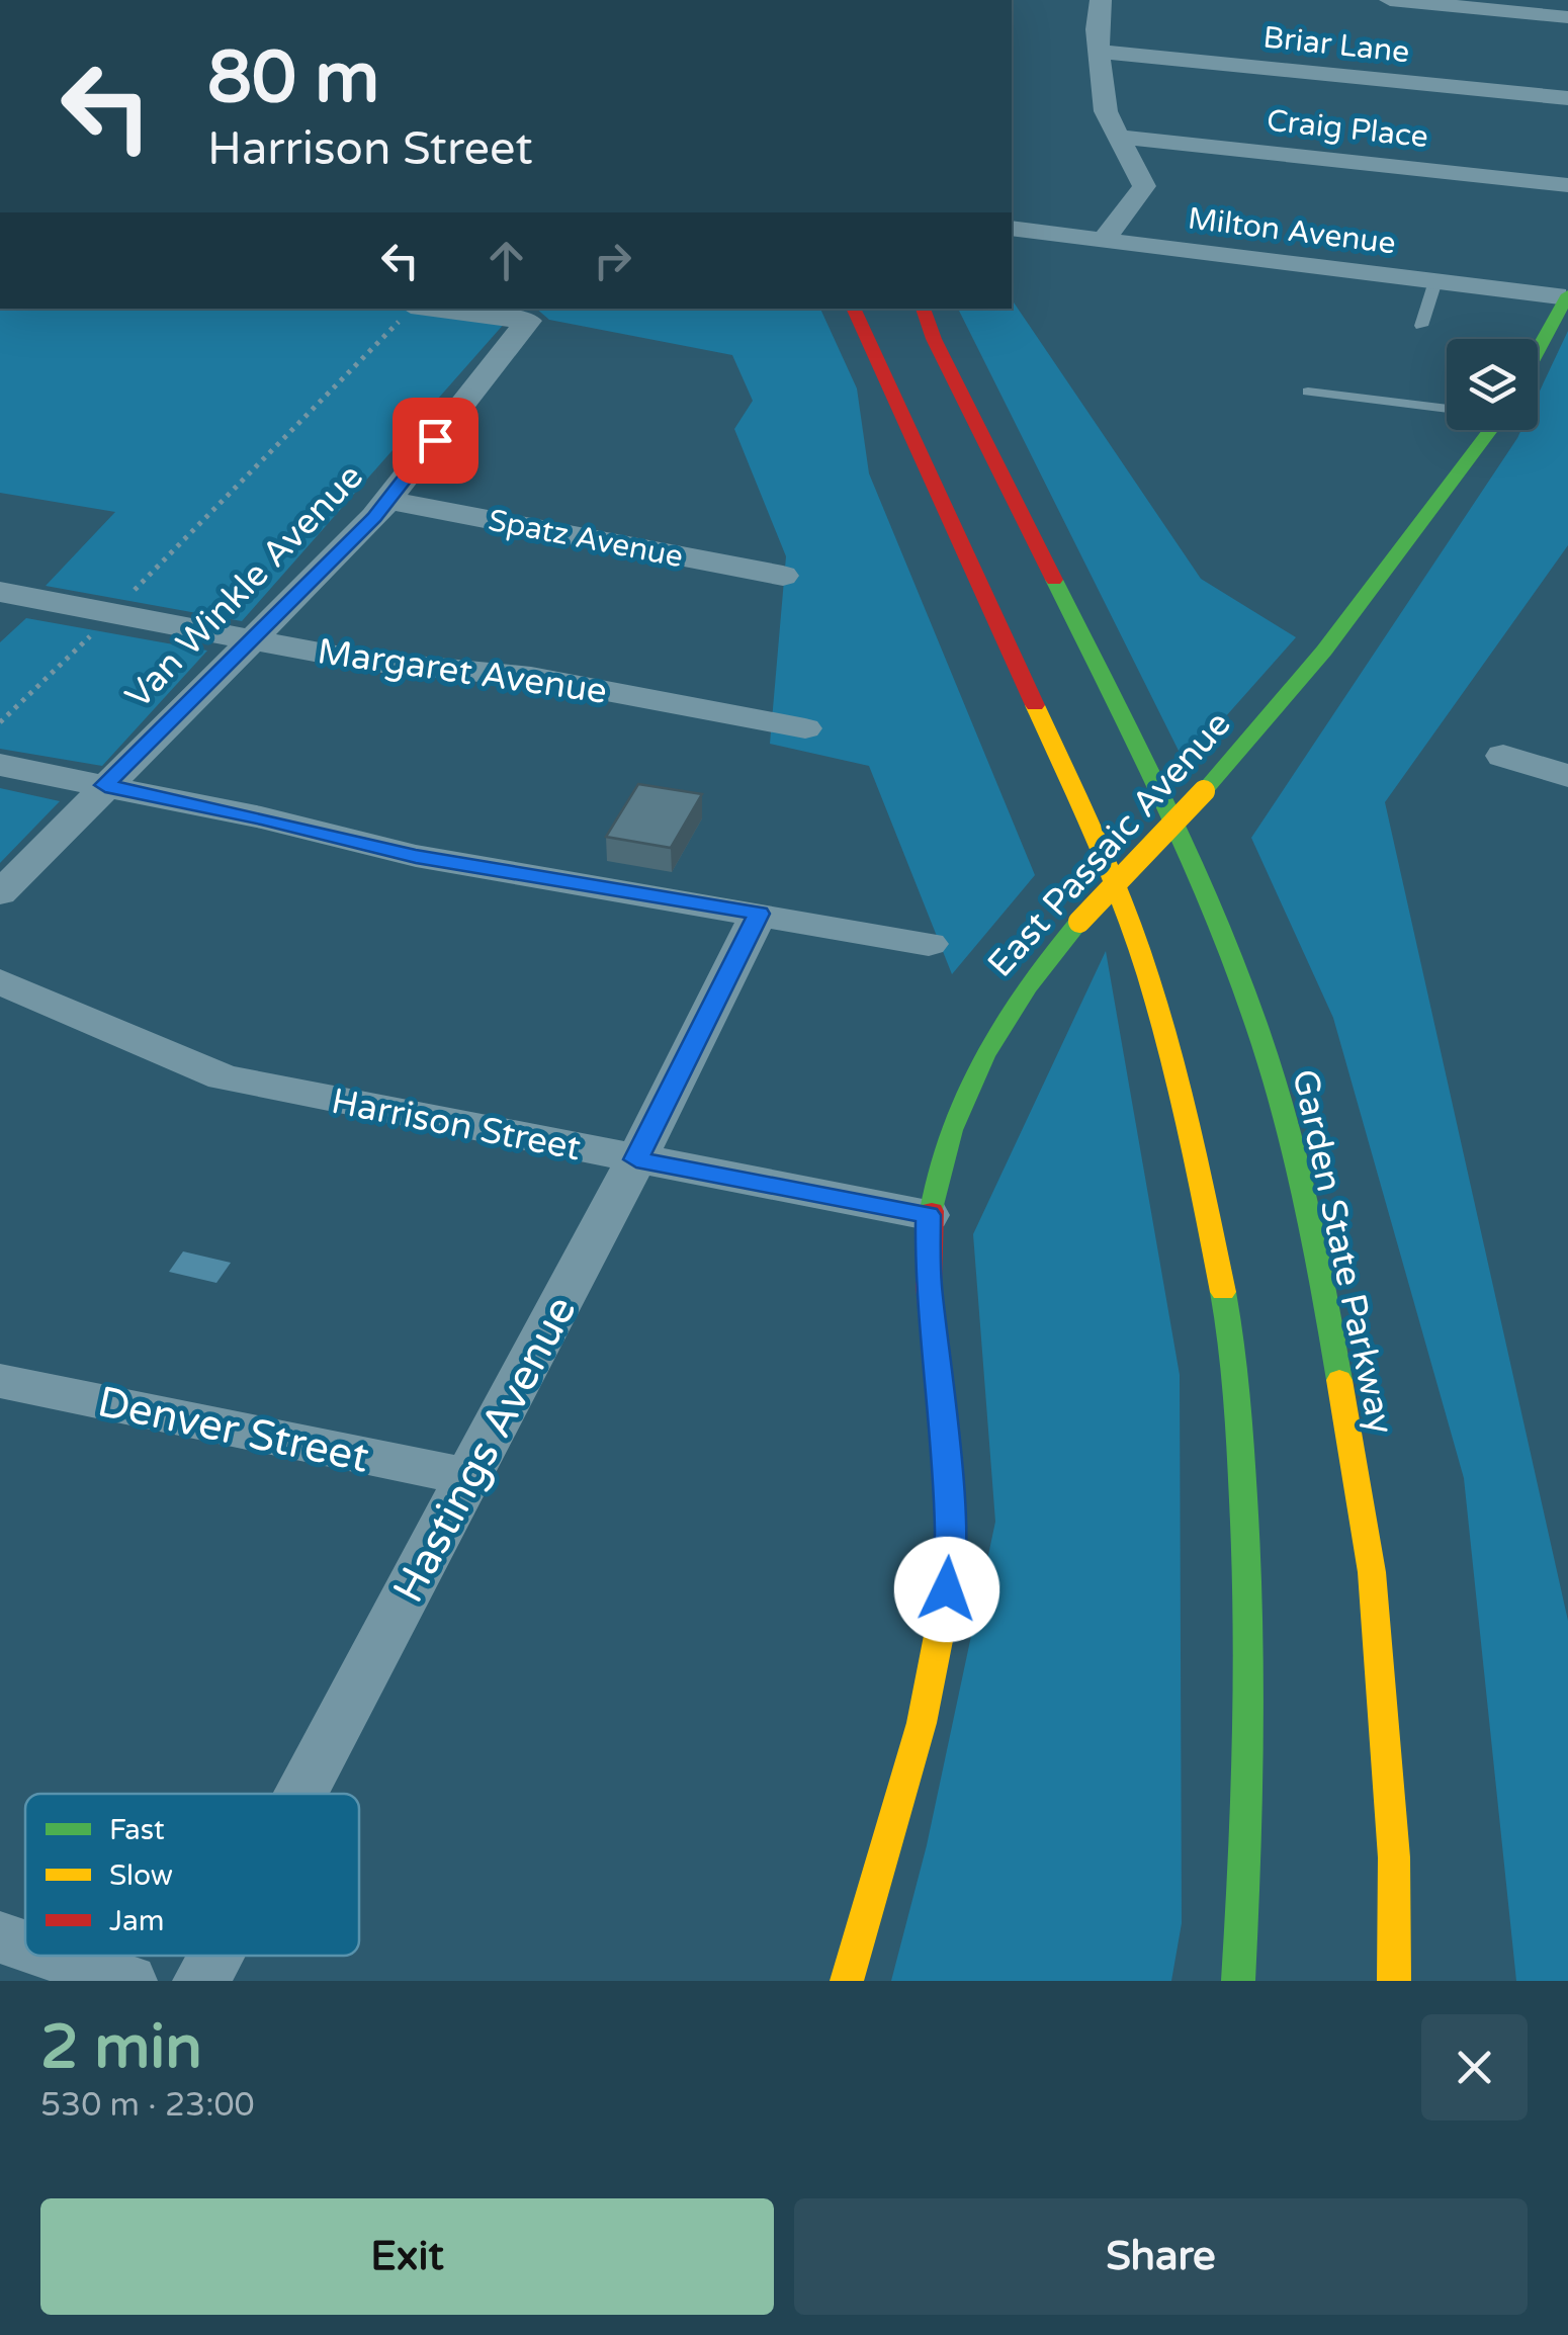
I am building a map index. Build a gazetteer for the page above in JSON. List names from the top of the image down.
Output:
{
  "streets": {
    "main road": ["East Passaic Avenue", "Garden State Parkway"],
    "street": [
      "Briar Lane",
      "Craig Place",
      "Milton Avenue",
      "Spatz Avenue",
      "Van Winkle Avenue",
      "Margaret Avenue",
      "Harrison Street",
      "Denver Street",
      "Hastings Avenue"
    ]
  },
  "crossings": [
    ["Spatz Avenue", "Van Winkle Avenue"],
    ["Van Winkle Avenue", "Margaret Avenue"],
    ["East Passaic Avenue", "Harrison Street"],
    ["Harrison Street", "Hastings Avenue"],
    ["Denver Street", "Hastings Avenue"]
  ],
  "legend": ["Fast", "Slow", "Jam"],
  "page": {
    "turn": ["80 m", "Harrison Street"],
    "heading": ["2 min", "530 m · 23:00"],
    "buttons": ["Exit", "Share"]
  }
}
